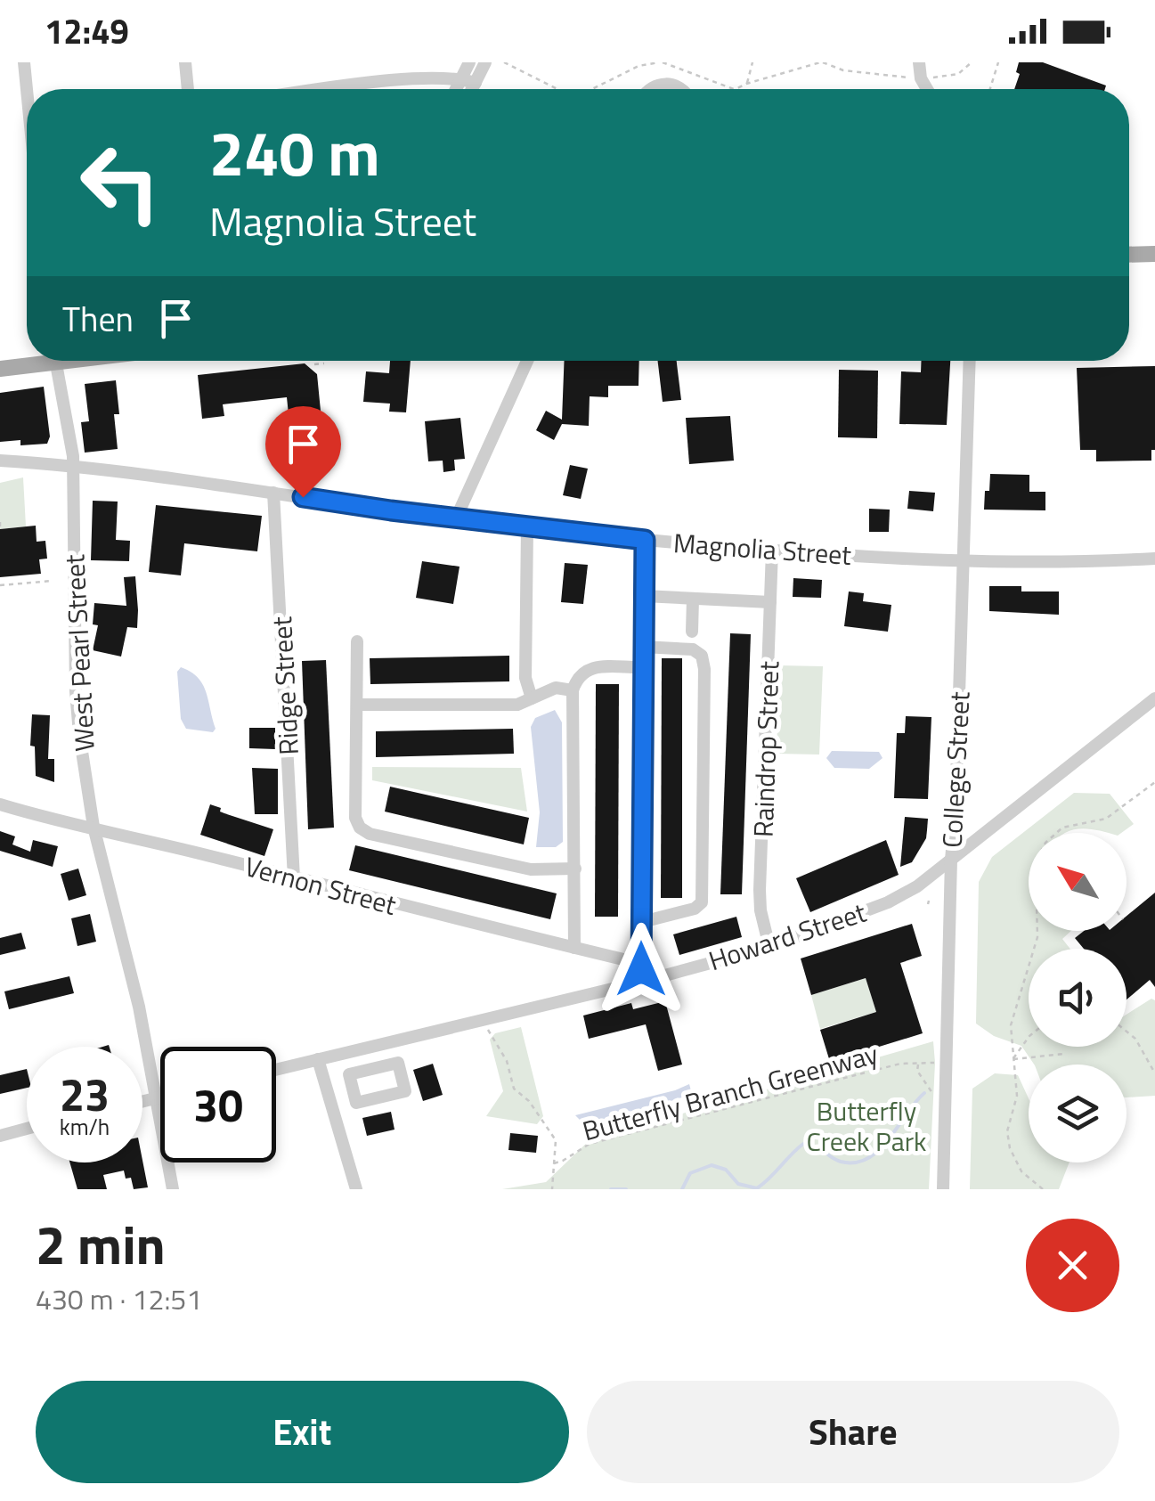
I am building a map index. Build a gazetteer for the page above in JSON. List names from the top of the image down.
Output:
{
  "streets": {
    "street": [
      "Magnolia Street",
      "West Pearl Street",
      "Ridge Street",
      "Raindrop Street",
      "College Street",
      "Vernon Street",
      "Howard Street"
    ],
    "path": ["Butterfly Branch Greenway"]
  },
  "crossings": [
    ["Magnolia Street", "West Pearl Street"],
    ["Magnolia Street", "Ridge Street"],
    ["Magnolia Street", "Raindrop Street"],
    ["Magnolia Street", "College Street"],
    ["West Pearl Street", "Vernon Street"],
    ["Ridge Street", "Vernon Street"],
    ["Raindrop Street", "Howard Street"],
    ["College Street", "Howard Street"]
  ],
  "parks": ["Butterfly Creek Park"],
  "north": "top left",
  "page": {
    "status": "12:49",
    "turn": ["240 m", "Magnolia Street"],
    "then": "Then",
    "speed": "23 km/h",
    "limit": "30",
    "heading": ["2 min", "430 m · 12:51"],
    "buttons": ["Exit", "Share"]
  }
}
